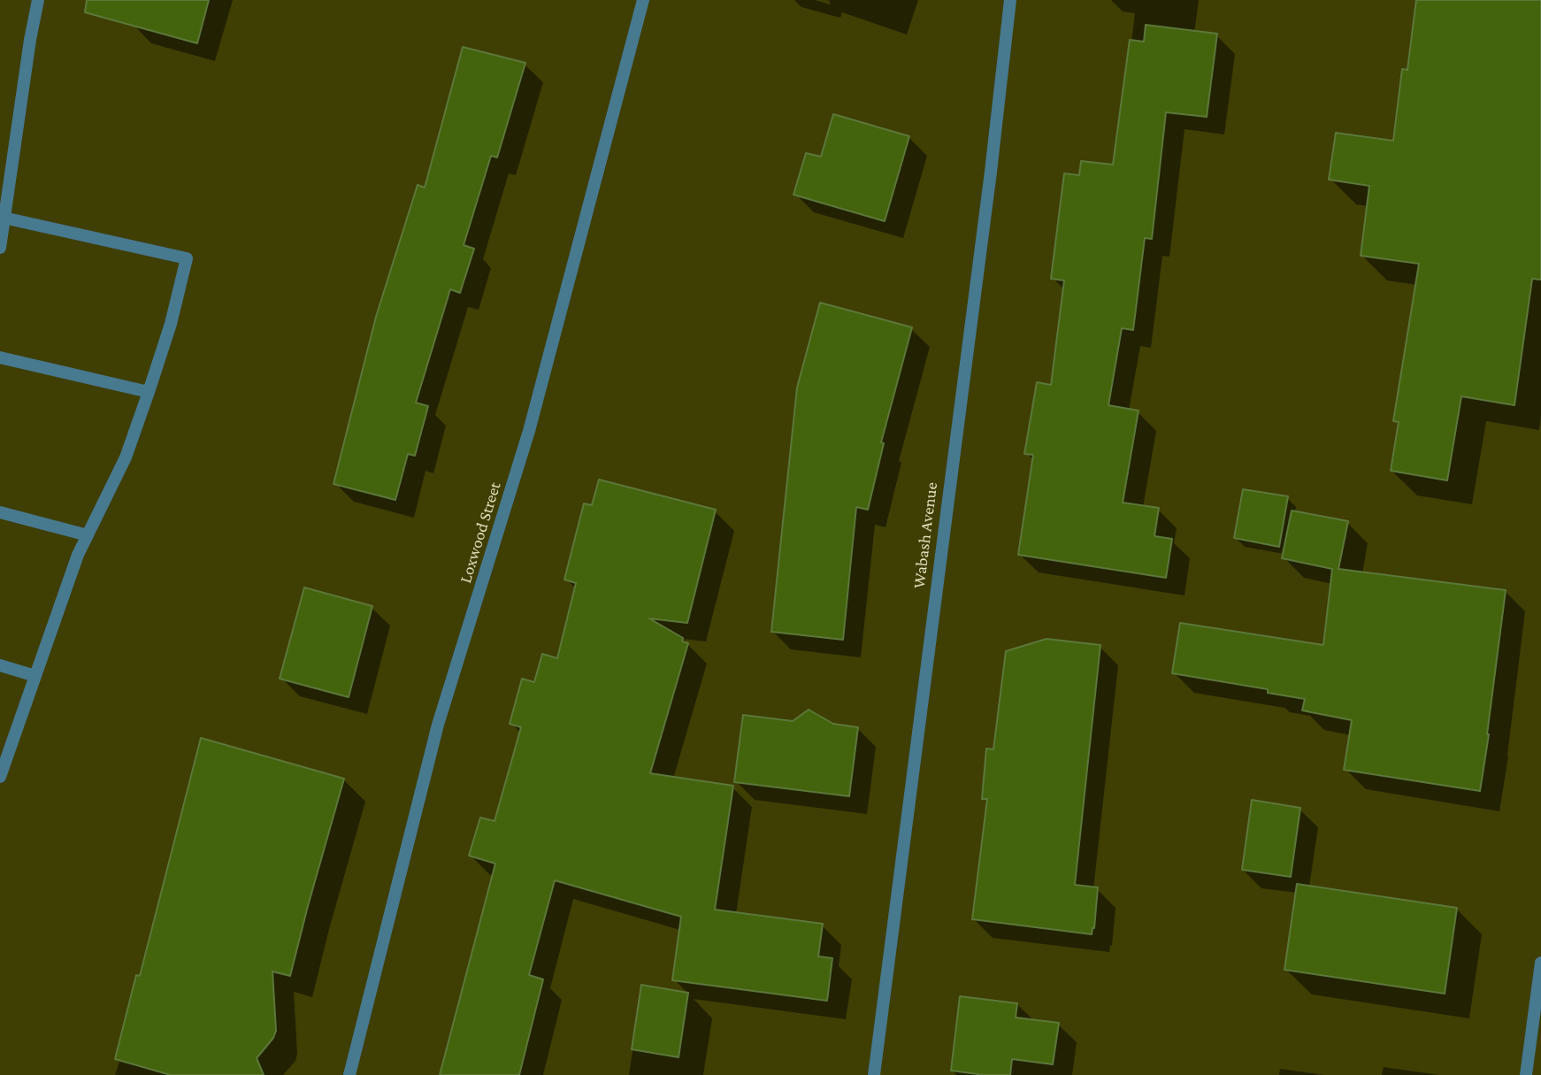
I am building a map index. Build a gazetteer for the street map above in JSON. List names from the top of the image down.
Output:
{
  "streets": {
    "street": ["Loxwood Street", "Wabash Avenue"]
  }
}
